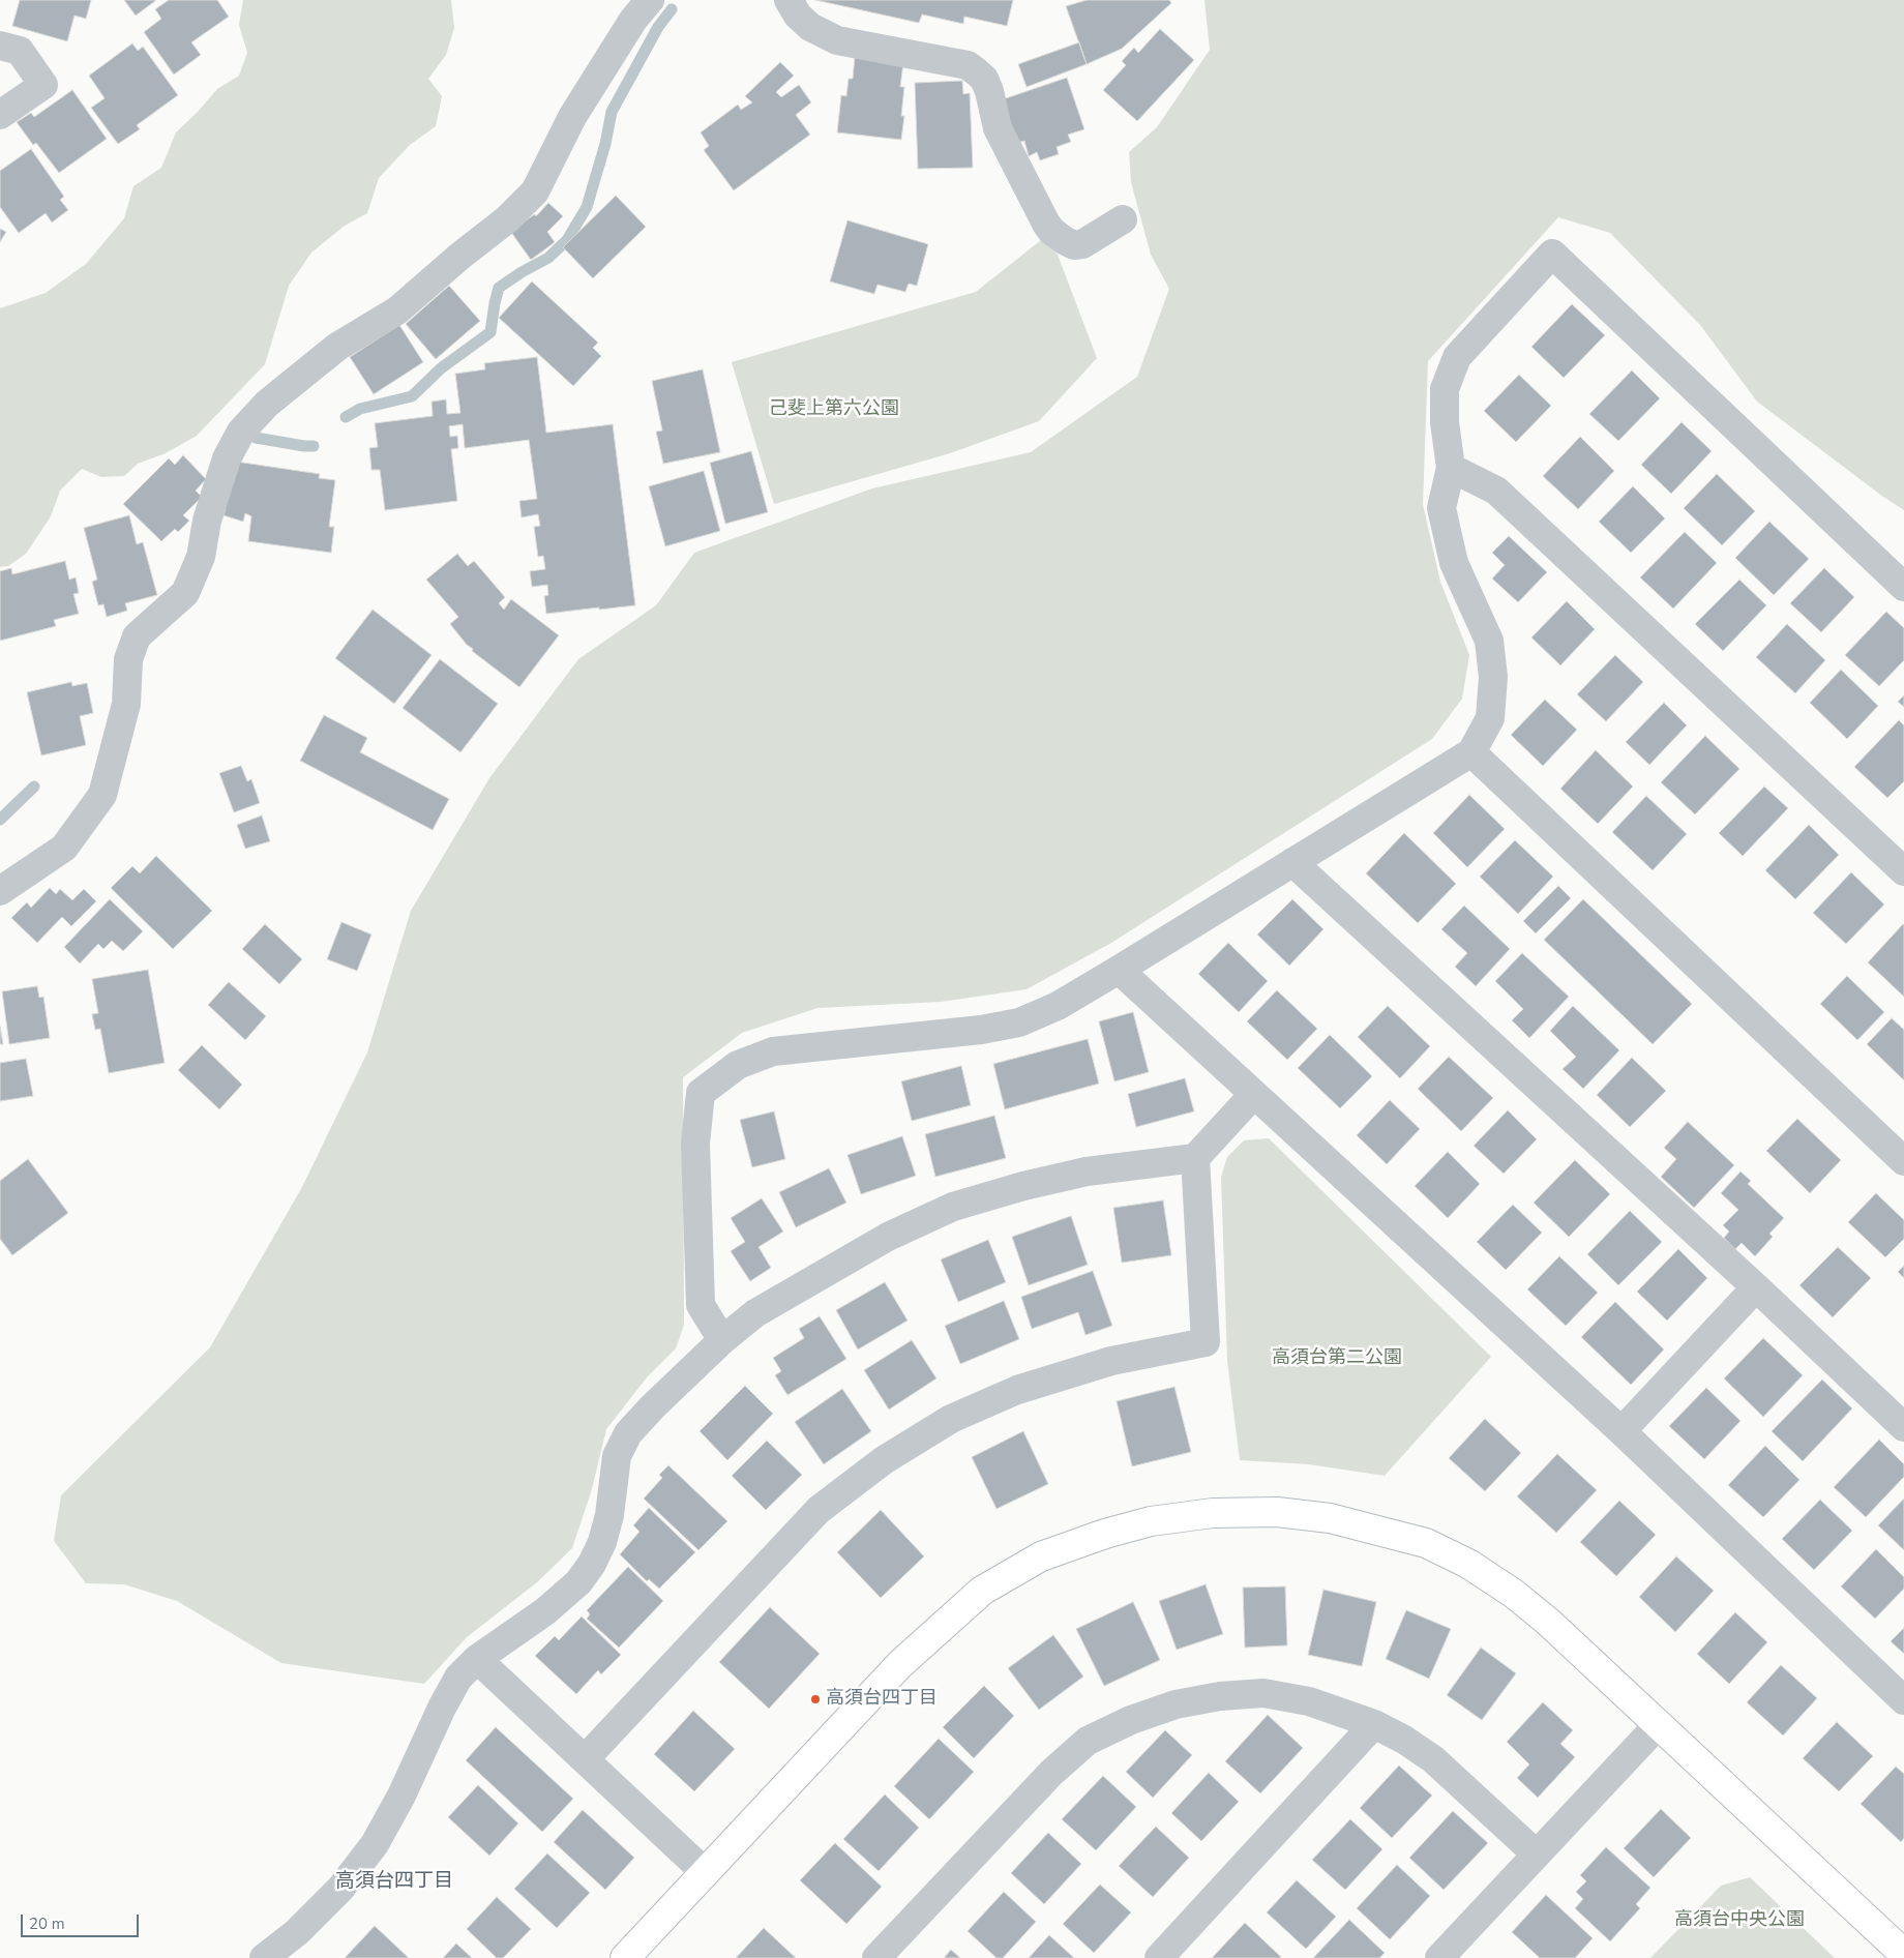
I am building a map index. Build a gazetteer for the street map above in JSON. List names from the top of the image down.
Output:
{
  "districts": ["高須台四丁目"],
  "parks": ["己斐上第六公園", "高須台第二公園", "高須台中央公園"],
  "places": ["高須台四丁目"],
  "scale_bar": "20 m"
}
